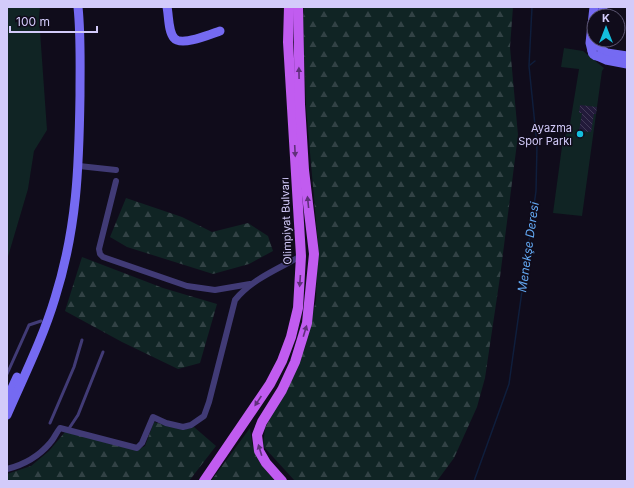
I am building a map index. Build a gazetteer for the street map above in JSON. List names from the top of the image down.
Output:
{
  "streets": {
    "main road": ["Olimpiyat Bulvarı"]
  },
  "water": ["Menekşe Deresi"],
  "places": ["Ayazma Spor Parkı"],
  "scale_bar": "100 m",
  "north": "top"
}
